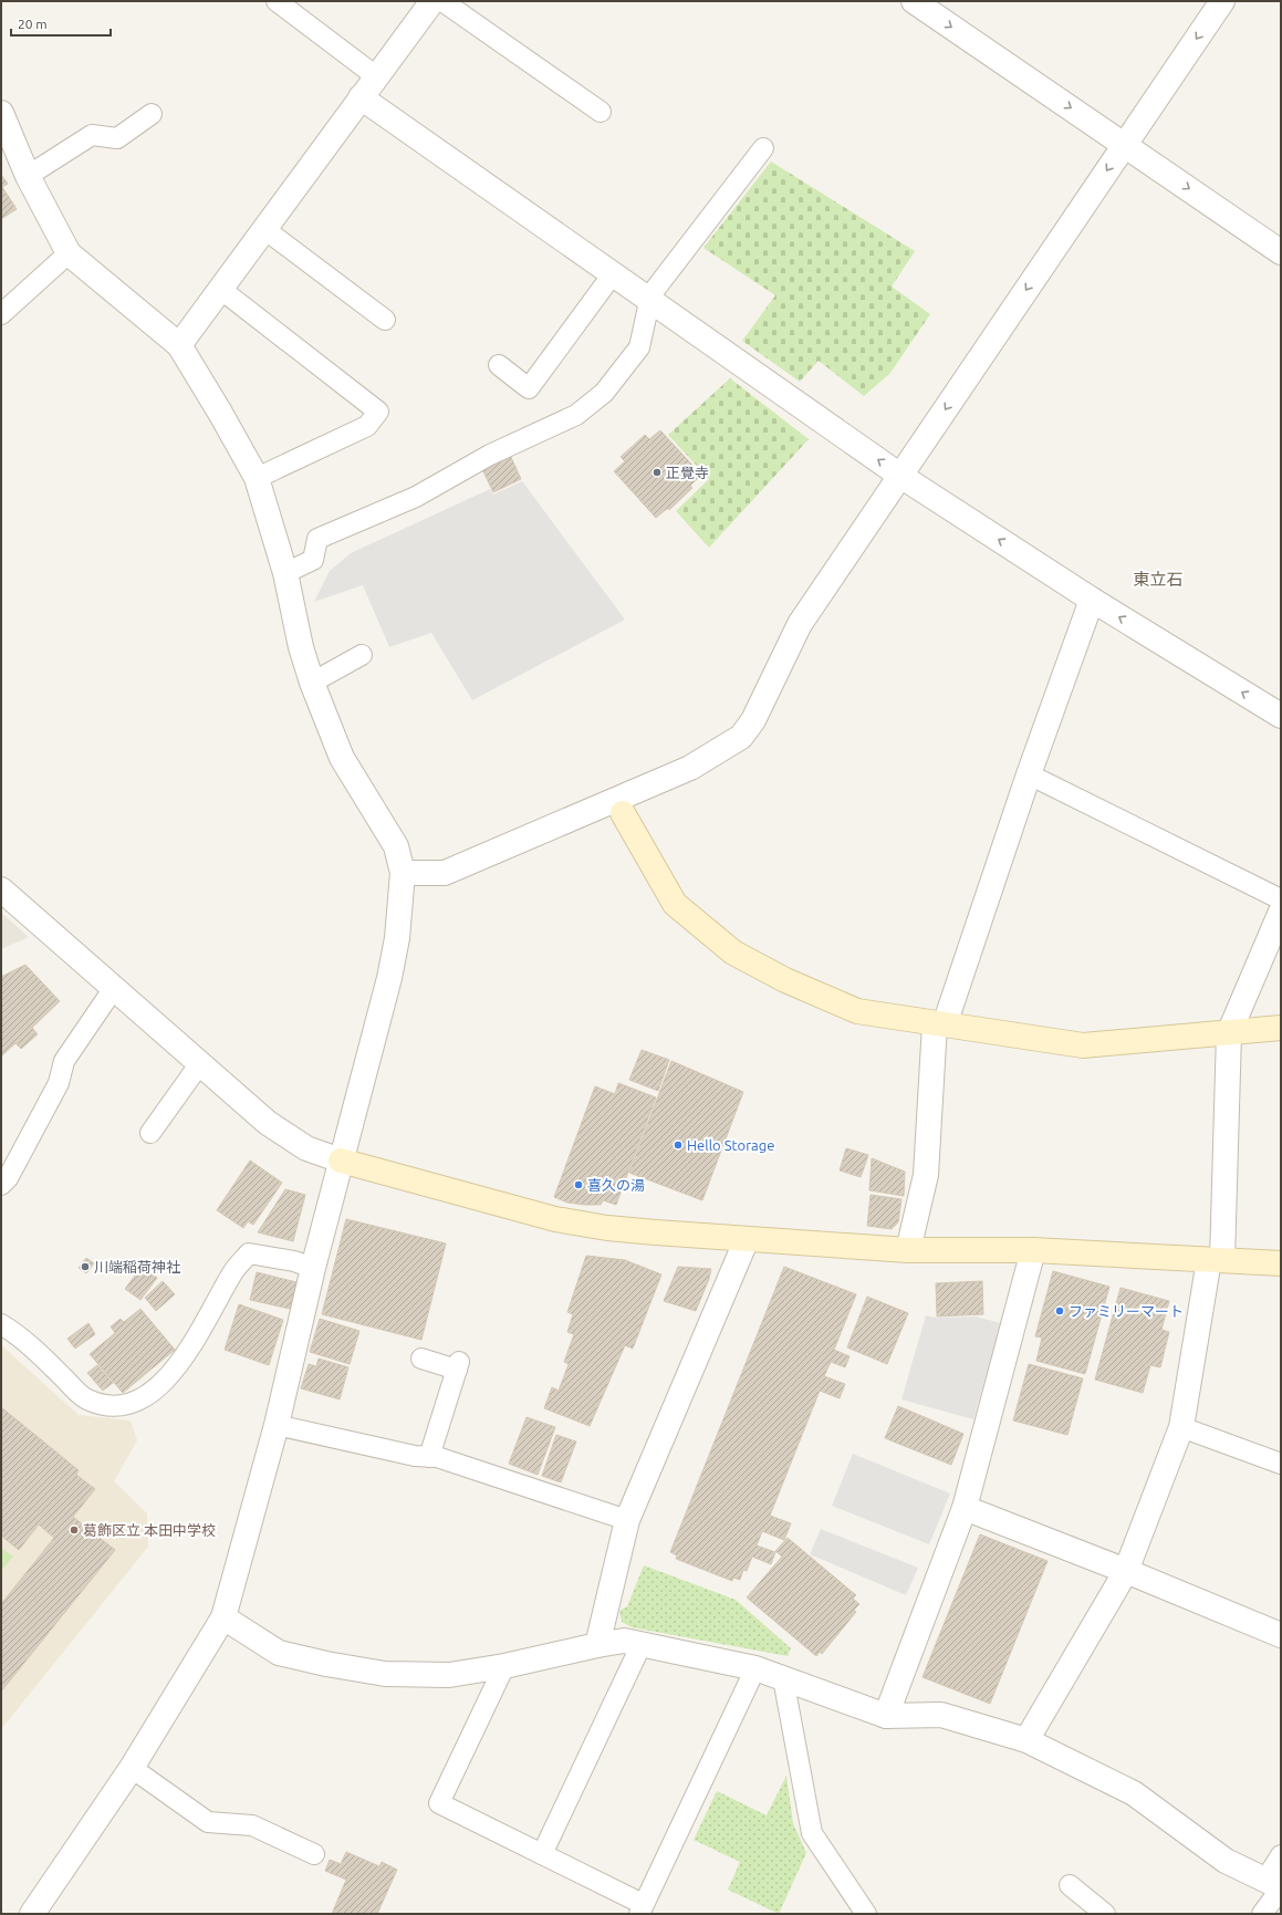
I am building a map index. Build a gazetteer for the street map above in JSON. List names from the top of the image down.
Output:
{
  "districts": ["東立石"],
  "places": [
    "正覺寺",
    "Hello Storage",
    "喜久の湯",
    "川端稲荷神社",
    "ファミリーマート",
    "葛飾区立 本田中学校"
  ],
  "scale_bar": "20 m"
}
